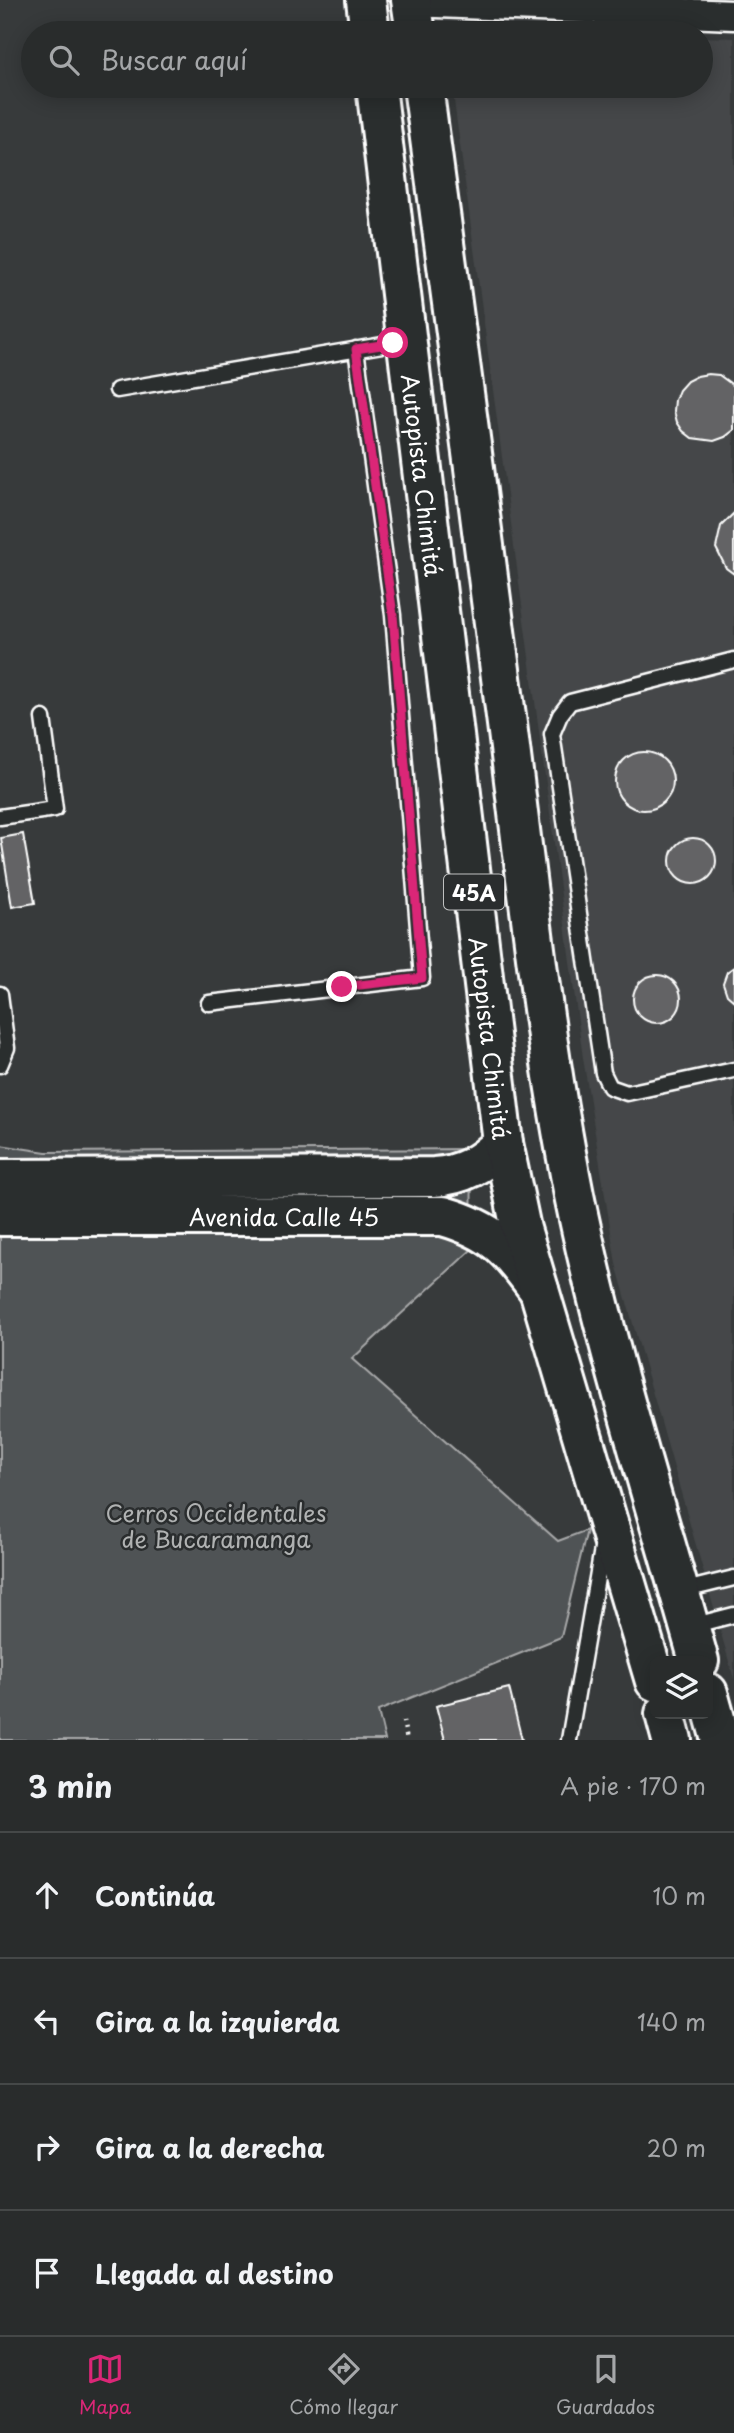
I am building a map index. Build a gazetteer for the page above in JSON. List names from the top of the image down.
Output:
{
  "streets": {
    "main road": ["Autopista Chimitá", "45A", "Avenida Calle 45"]
  },
  "crossings": [
    ["Autopista Chimitá", "Avenida Calle 45"]
  ],
  "parks": ["Cerros Occidentales de Bucaramanga"],
  "page": {
    "search": "Buscar aquí",
    "heading": ["3 min", "A pie · 170 m"],
    "list": [
      ["Continúa", "10 m"],
      ["Gira a la izquierda", "140 m"],
      ["Gira a la derecha", "20 m"],
      "Llegada al destino"
    ],
    "nav": ["Mapa", "Cómo llegar", "Guardados"]
  }
}
